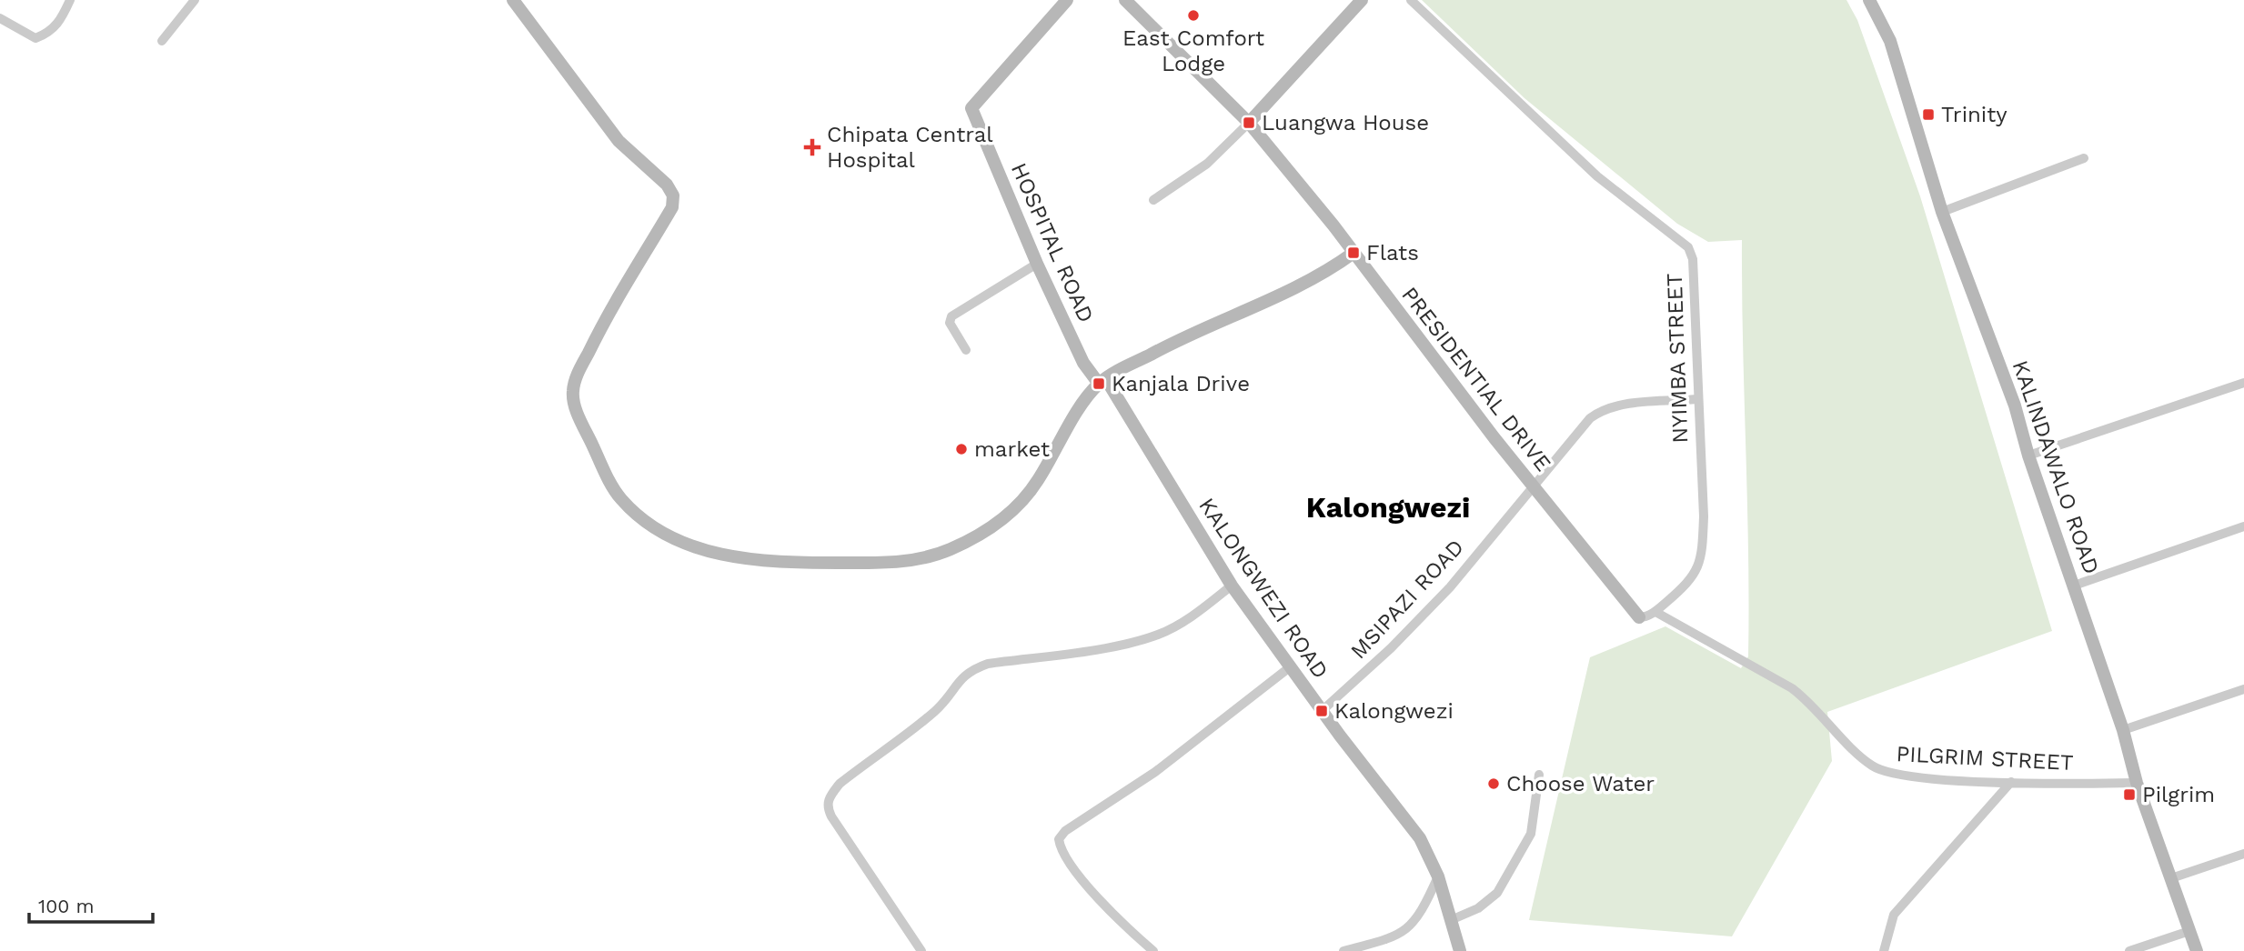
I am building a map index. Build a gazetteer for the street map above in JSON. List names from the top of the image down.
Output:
{
  "streets": {
    "street": [
      "HOSPITAL ROAD",
      "NYIMBA STREET",
      "PRESIDENTIAL DRIVE",
      "KALINDAWALO ROAD",
      "KALONGWEZI ROAD",
      "MSIPAZI ROAD",
      "PILGRIM STREET"
    ]
  },
  "crossings": [
    ["HOSPITAL ROAD", "KALONGWEZI ROAD"],
    ["NYIMBA STREET", "PRESIDENTIAL DRIVE"],
    ["NYIMBA STREET", "MSIPAZI ROAD"],
    ["NYIMBA STREET", "PILGRIM STREET"],
    ["PRESIDENTIAL DRIVE", "MSIPAZI ROAD"],
    ["KALINDAWALO ROAD", "PILGRIM STREET"],
    ["KALONGWEZI ROAD", "MSIPAZI ROAD"]
  ],
  "districts": ["Kalongwezi"],
  "places": {
    "other": ["East Comfort Lodge", "market", "Choose Water"],
    "transit": [
      "Trinity",
      "Luangwa House",
      "Flats",
      "Kanjala Drive",
      "Kalongwezi",
      "Pilgrim"
    ],
    "health": ["Chipata Central Hospital"]
  },
  "scale_bar": "100 m"
}
